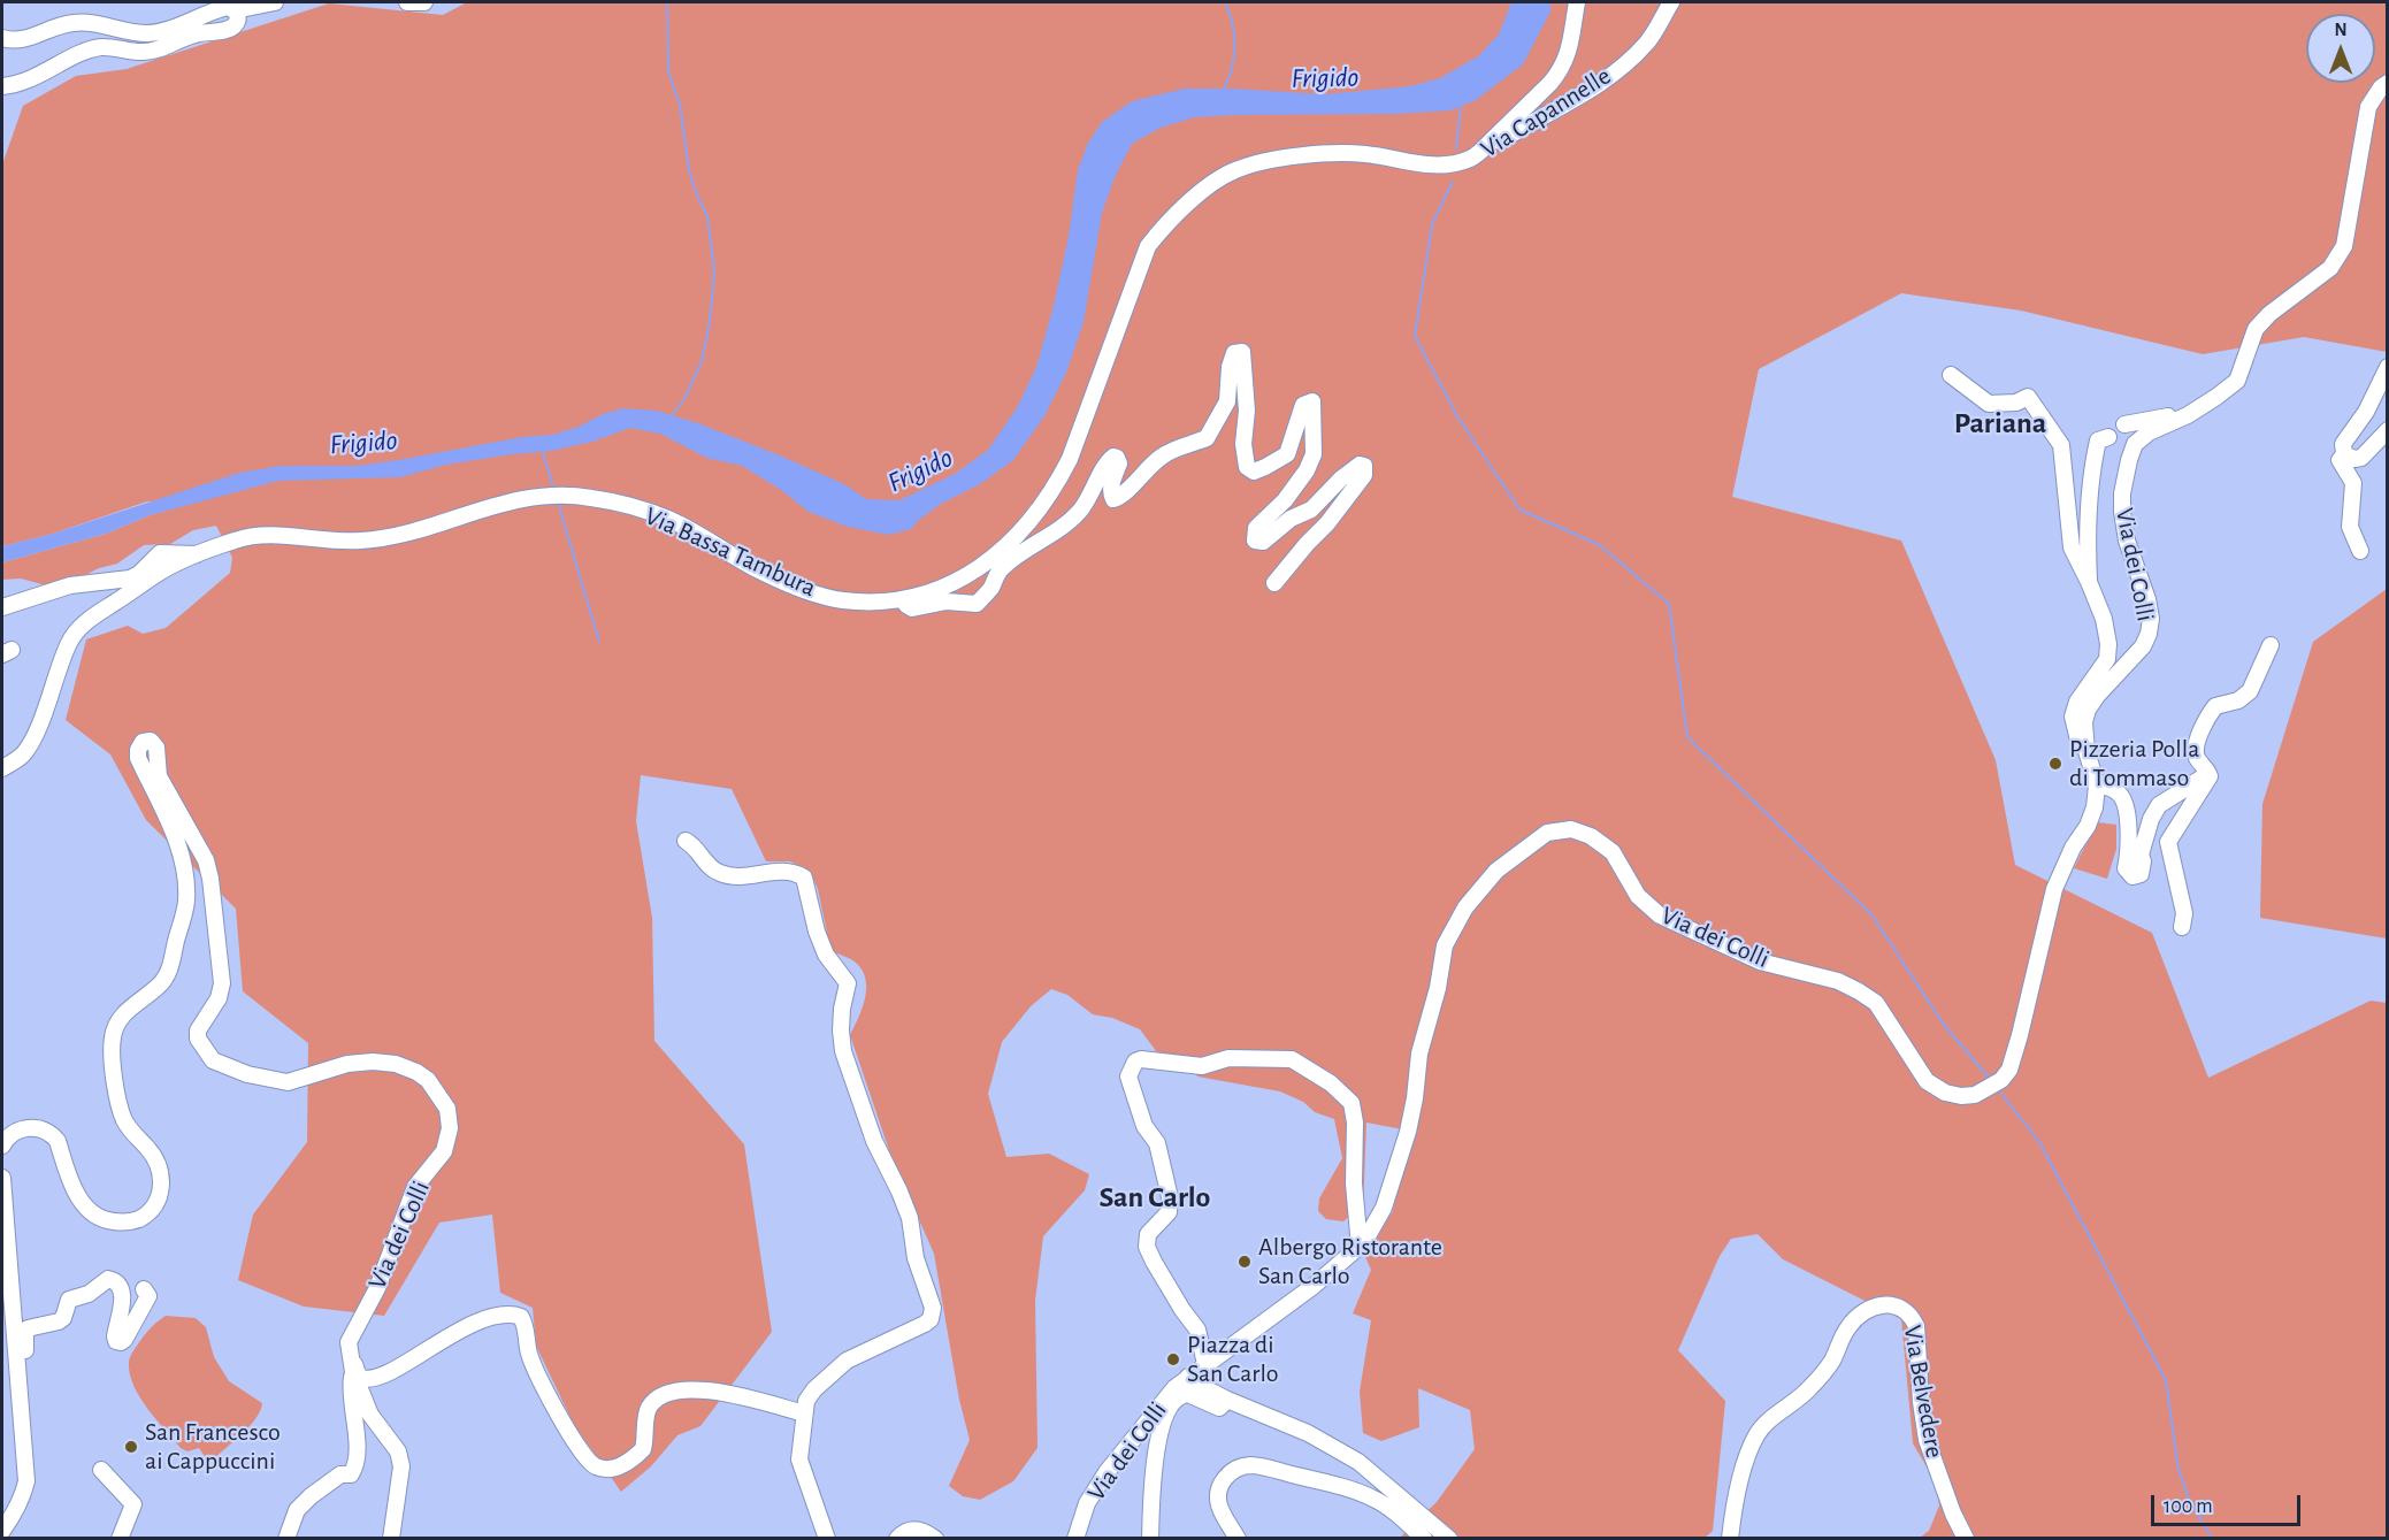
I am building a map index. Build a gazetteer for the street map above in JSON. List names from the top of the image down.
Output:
{
  "streets": {
    "street": [
      "Via Capannelle",
      "Via Bassa Tambura",
      "Via dei Colli",
      "Via Belvedere"
    ]
  },
  "crossings": [
    ["Via Capannelle", "Via Bassa Tambura"]
  ],
  "districts": ["Pariana", "San Carlo"],
  "water": ["Frigido"],
  "places": [
    "Pizzeria Polla di Tommaso",
    "Albergo Ristorante San Carlo",
    "Piazza di San Carlo",
    "San Francesco ai Cappuccini"
  ],
  "scale_bar": "100 m",
  "north": "top"
}
